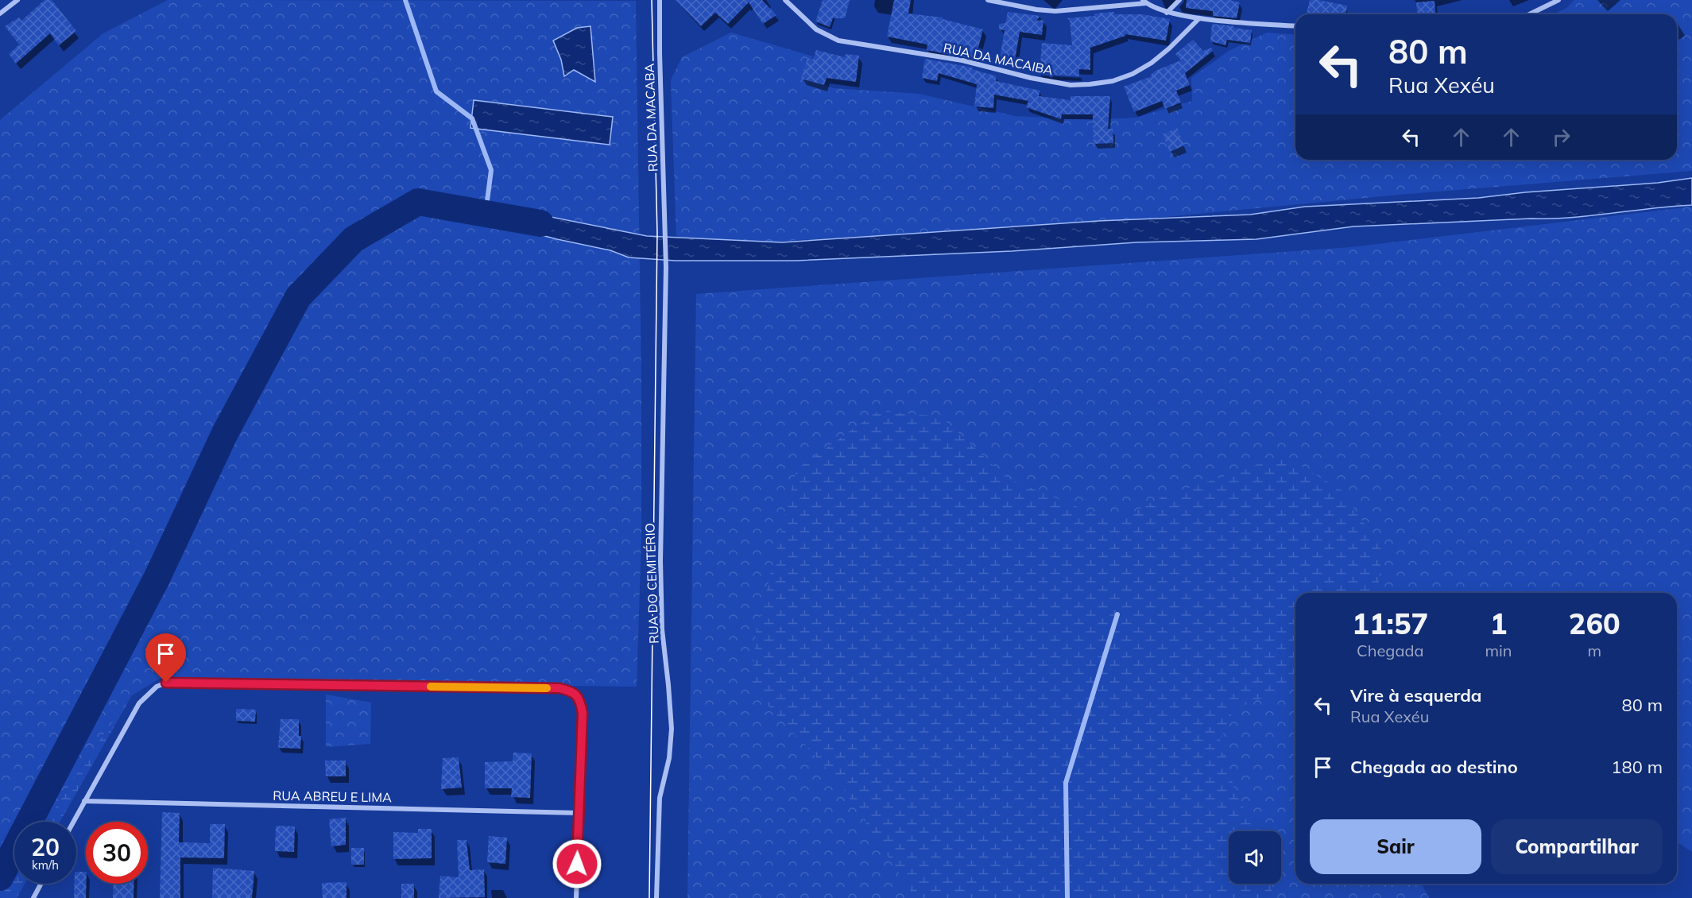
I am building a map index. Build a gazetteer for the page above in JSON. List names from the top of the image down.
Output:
{
  "streets": {
    "street": [
      "RUA DA MACAIBA",
      "RUA DA MACABA",
      "RUA DO CEMITÉRIO",
      "RUA ABREU E LIMA"
    ]
  },
  "crossings": [
    ["RUA DA MACABA", "RUA DO CEMITÉRIO"]
  ],
  "page": {
    "turn": ["80 m", "Rua Xexéu"],
    "eta": [
      "11:57",
      "Chegada",
      "1",
      "min",
      "260",
      "m"
    ],
    "list": [
      {
        "name": "Vire à esquerda",
        "note": "Rua Xexéu",
        "value": "80 m"
      },
      {
        "name": "Chegada ao destino",
        "value": "180 m"
      }
    ],
    "buttons": ["Sair", "Compartilhar"],
    "speed": "20 km/h",
    "limit": "30"
  }
}
